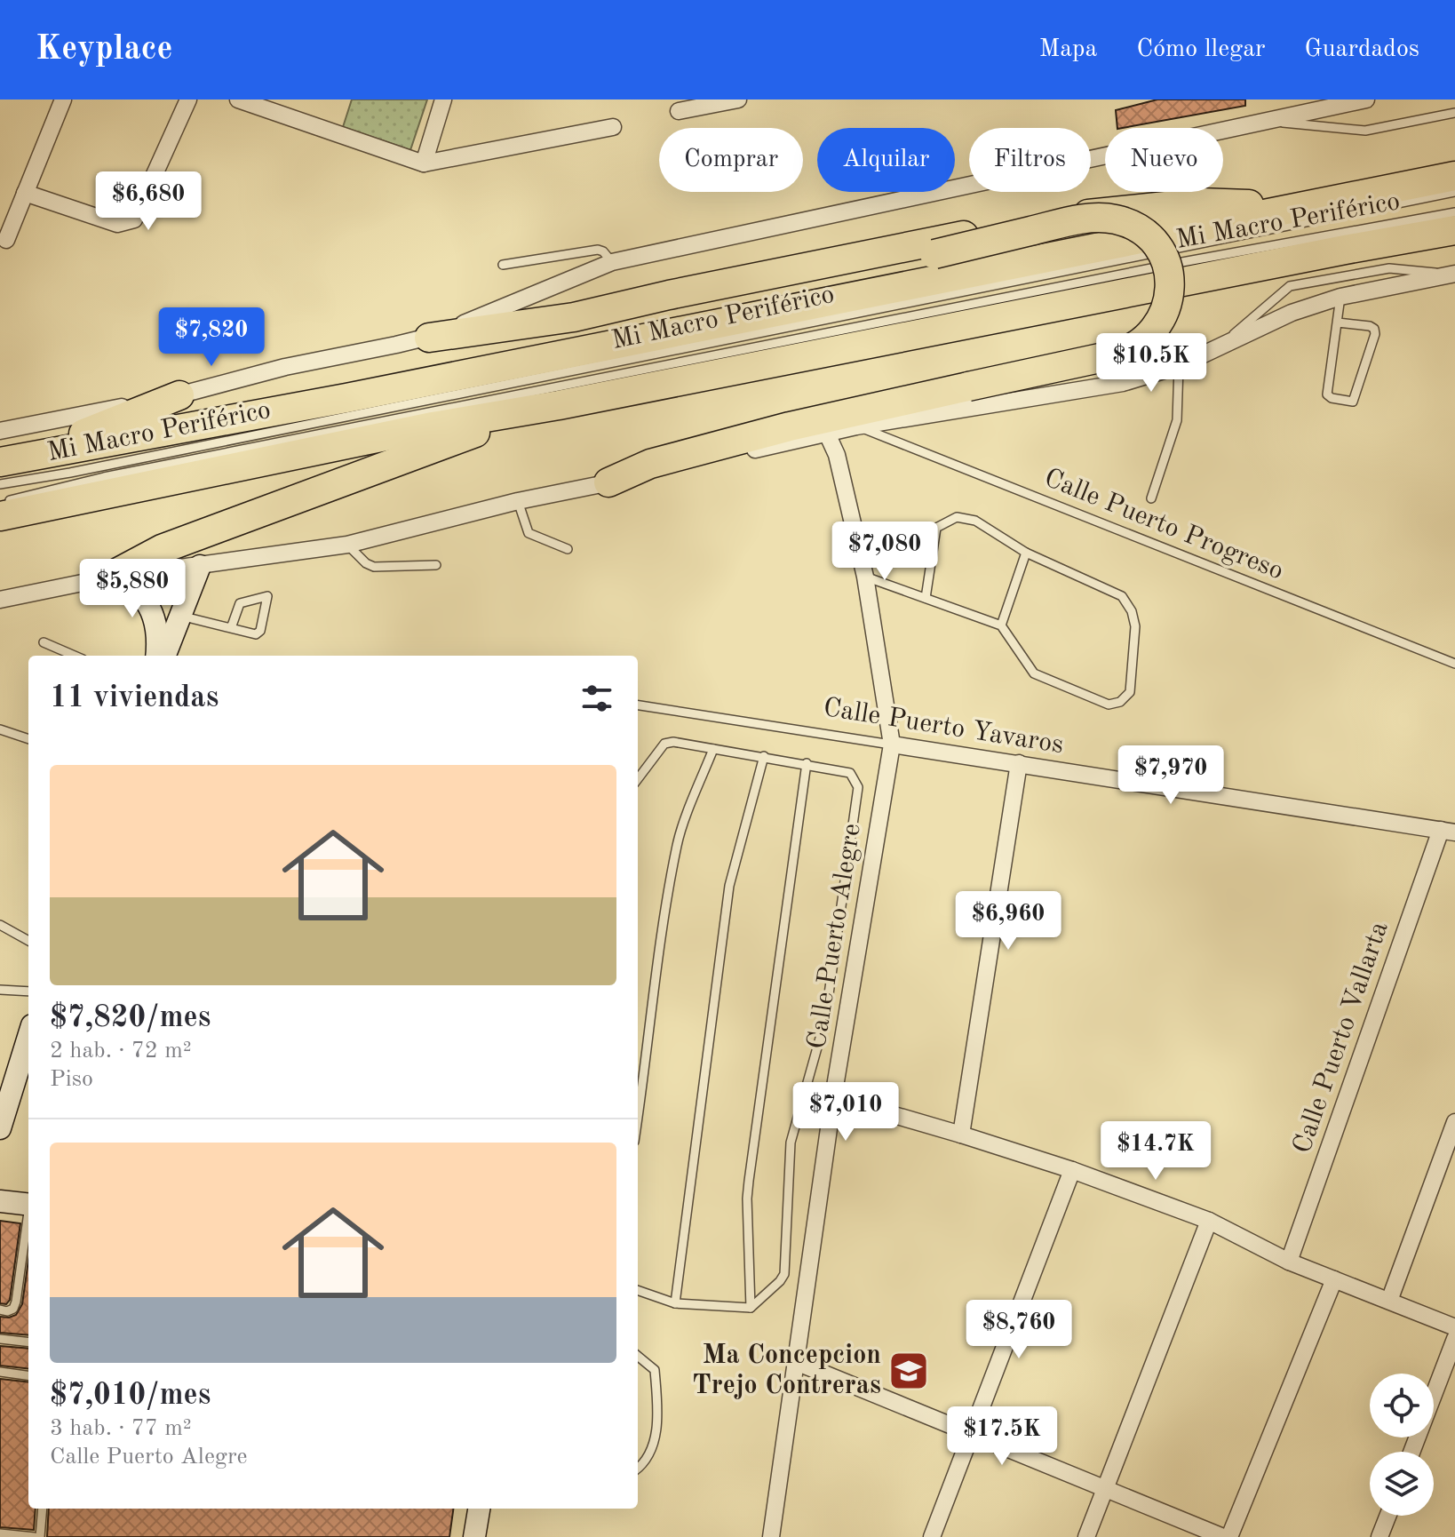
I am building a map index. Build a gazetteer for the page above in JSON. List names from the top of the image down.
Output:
{
  "streets": {
    "street": ["Calle Puerto Yavaros", "Calle Puerto Alegre", "Calle Puerto Vallarta"],
    "lane": ["Mi Macro Periférico", "Calle Puerto Progreso"]
  },
  "crossings": [
    ["Calle Puerto Yavaros", "Calle Puerto Alegre"],
    ["Calle Puerto Yavaros", "Calle Puerto Vallarta"]
  ],
  "places": {
    "school or university": ["Ma Concepcion Trejo Contreras"]
  },
  "page": {
    "header": "Keyplace",
    "nav": ["Mapa", "Cómo llegar", "Guardados"],
    "chip": [
      "Comprar",
      "Alquilar",
      "Filtros",
      "Nuevo"
    ],
    "price": [
      "$6,680",
      "$7,820",
      "$10.5K",
      "$7,080",
      "$5,880",
      "$7,970",
      "$6,960",
      "$7,010",
      "$14.7K",
      "$8,760",
      "$17.5K"
    ],
    "heading": "11 viviendas",
    "list": [
      {
        "name": "$7,820/mes",
        "note": "2 hab. · 72 m² · Piso"
      },
      {
        "name": "$7,010/mes",
        "note": "3 hab. · 77 m² · Calle Puerto Alegre"
      }
    ]
  }
}
